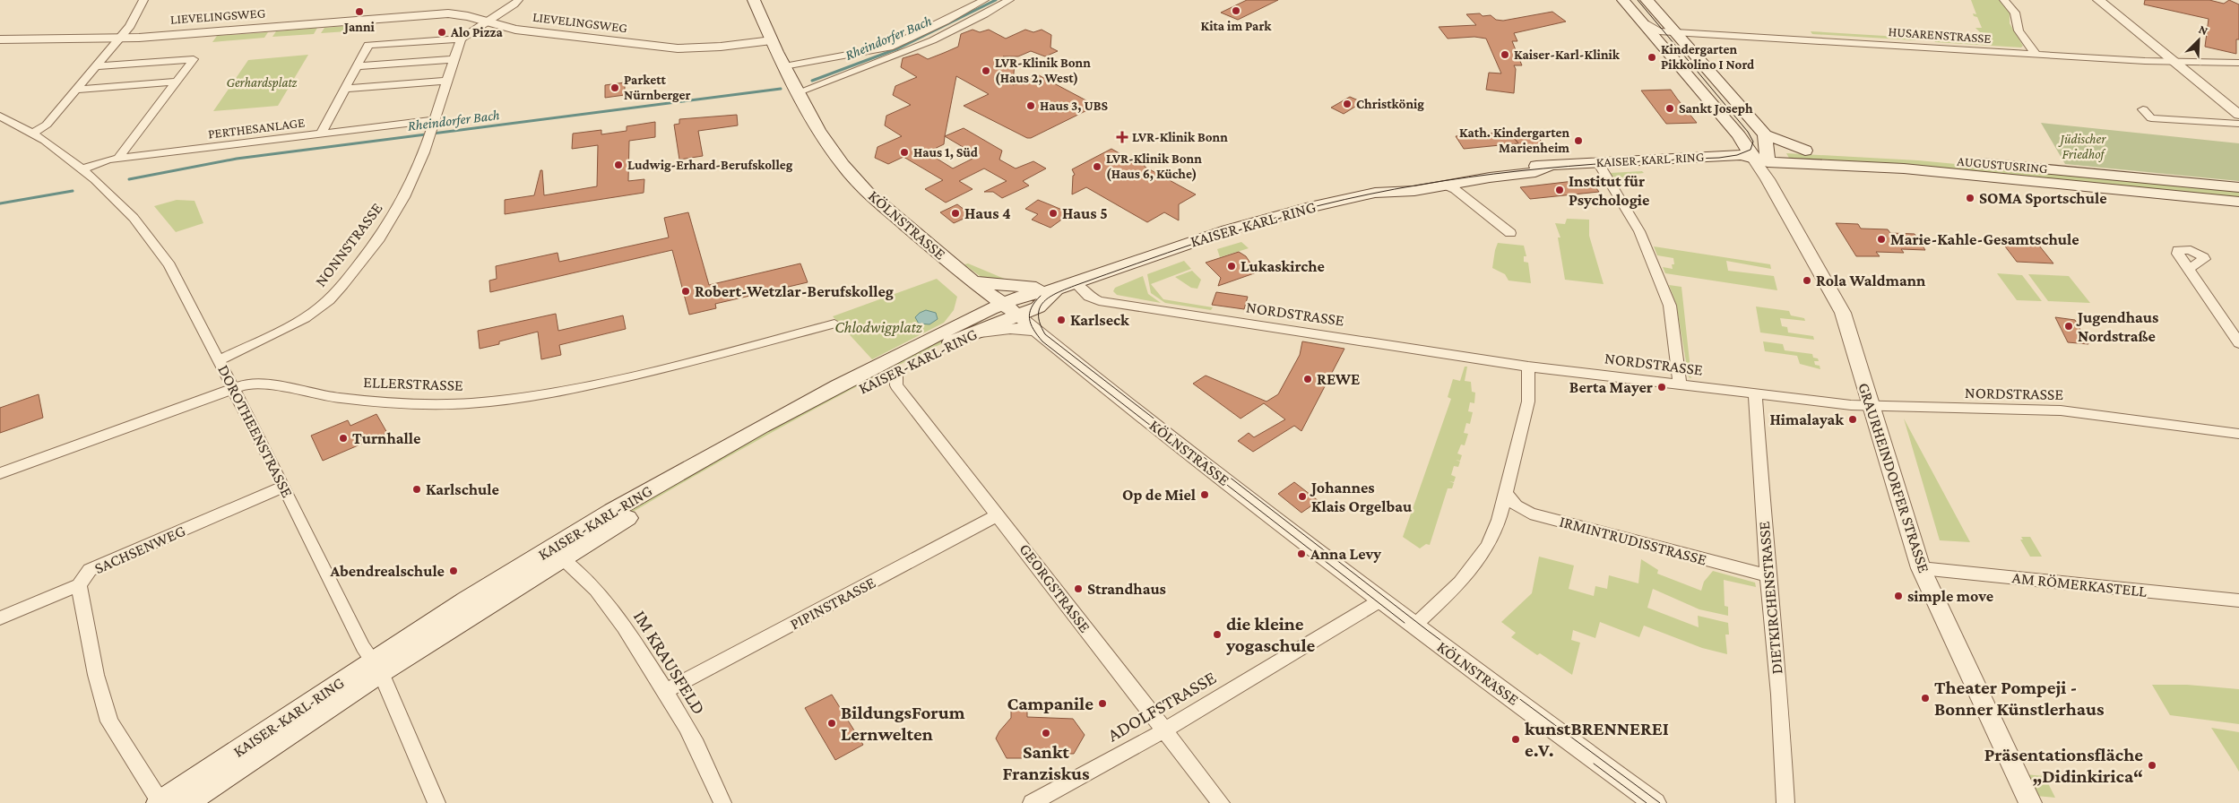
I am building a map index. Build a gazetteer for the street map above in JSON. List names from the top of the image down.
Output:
{
  "streets": {
    "main road": [
      "KAISER-KARL-RING",
      "AUGUSTUSRING",
      "KÖLNSTRASSE",
      "GRAURHEINDORFER STRASSE"
    ],
    "street": [
      "LIEVELINGSWEG",
      "HUSARENSTRASSE",
      "PERTHESANLAGE",
      "NONNSTRASSE",
      "NORDSTRASSE",
      "ELLERSTRASSE",
      "DOROTHEENSTRASSE",
      "IRMINTRUDISSTRASSE",
      "SACHSENWEG",
      "AM RÖMERKASTELL",
      "GEORGSTRASSE",
      "DIETKIRCHENSTRASSE",
      "PIPINSTRASSE",
      "IM KRAUSFELD",
      "ADOLFSTRASSE"
    ]
  },
  "crossings": [
    ["LIEVELINGSWEG", "KÖLNSTRASSE"],
    ["HUSARENSTRASSE", "GRAURHEINDORFER STRASSE"],
    ["PERTHESANLAGE", "NONNSTRASSE"],
    ["PERTHESANLAGE", "DOROTHEENSTRASSE"],
    ["KAISER-KARL-RING", "AUGUSTUSRING"],
    ["KAISER-KARL-RING", "KÖLNSTRASSE"],
    ["KAISER-KARL-RING", "NORDSTRASSE"],
    ["KAISER-KARL-RING", "DOROTHEENSTRASSE"],
    ["KAISER-KARL-RING", "GRAURHEINDORFER STRASSE"],
    ["KAISER-KARL-RING", "GEORGSTRASSE"],
    ["KAISER-KARL-RING", "IM KRAUSFELD"],
    ["AUGUSTUSRING", "GRAURHEINDORFER STRASSE"],
    ["KÖLNSTRASSE", "ADOLFSTRASSE"],
    ["NONNSTRASSE", "DOROTHEENSTRASSE"],
    ["NORDSTRASSE", "GRAURHEINDORFER STRASSE"],
    ["NORDSTRASSE", "DIETKIRCHENSTRASSE"],
    ["ELLERSTRASSE", "DOROTHEENSTRASSE"],
    ["DOROTHEENSTRASSE", "SACHSENWEG"],
    ["GRAURHEINDORFER STRASSE", "AM RÖMERKASTELL"],
    ["IRMINTRUDISSTRASSE", "DIETKIRCHENSTRASSE"],
    ["GEORGSTRASSE", "PIPINSTRASSE"],
    ["GEORGSTRASSE", "ADOLFSTRASSE"],
    ["PIPINSTRASSE", "IM KRAUSFELD"]
  ],
  "water": ["Rheindorfer Bach"],
  "parks": ["Gerhardsplatz", "Jüdischer Friedhof", "Chlodwigplatz"],
  "places": {
    "other": [
      "Kita im Park",
      "Janni",
      "Alo Pizza",
      "Kaiser-Karl-Klinik",
      "Kindergarten Pikkolino I Nord",
      "LVR-Klinik Bonn (Haus 2, West)",
      "Parkett Nürnberger",
      "Christkönig",
      "Haus 3, UBS",
      "Sankt Joseph",
      "Kath. Kindergarten Marienheim",
      "Haus 1, Süd",
      "Ludwig-Erhard-Berufskolleg",
      "LVR-Klinik Bonn (Haus 6, Küche)",
      "Institut für Psychologie",
      "SOMA Sportschule",
      "Haus 4",
      "Haus 5",
      "Marie-Kahle-Gesamtschule",
      "Lukaskirche",
      "Rola Waldmann",
      "Robert-Wetzlar-Berufskolleg",
      "Karlseck",
      "Jugendhaus Nordstraße",
      "REWE",
      "Berta Mayer",
      "Himalayak",
      "Turnhalle",
      "Karlschule",
      "Op de Miel",
      "Johannes Klais Orgelbau",
      "Anna Levy",
      "Abendrealschule",
      "Strandhaus",
      "simple move",
      "die kleine yogaschule",
      "Theater Pompeji - Bonner Künstlerhaus",
      "Campanile",
      "BildungsForum Lernwelten",
      "Sankt Franziskus",
      "kunstBRENNEREI e.V.",
      "Präsentationsfläche „Didinkirica“"
    ],
    "health": ["LVR-Klinik Bonn"]
  },
  "north": "top right"
}
